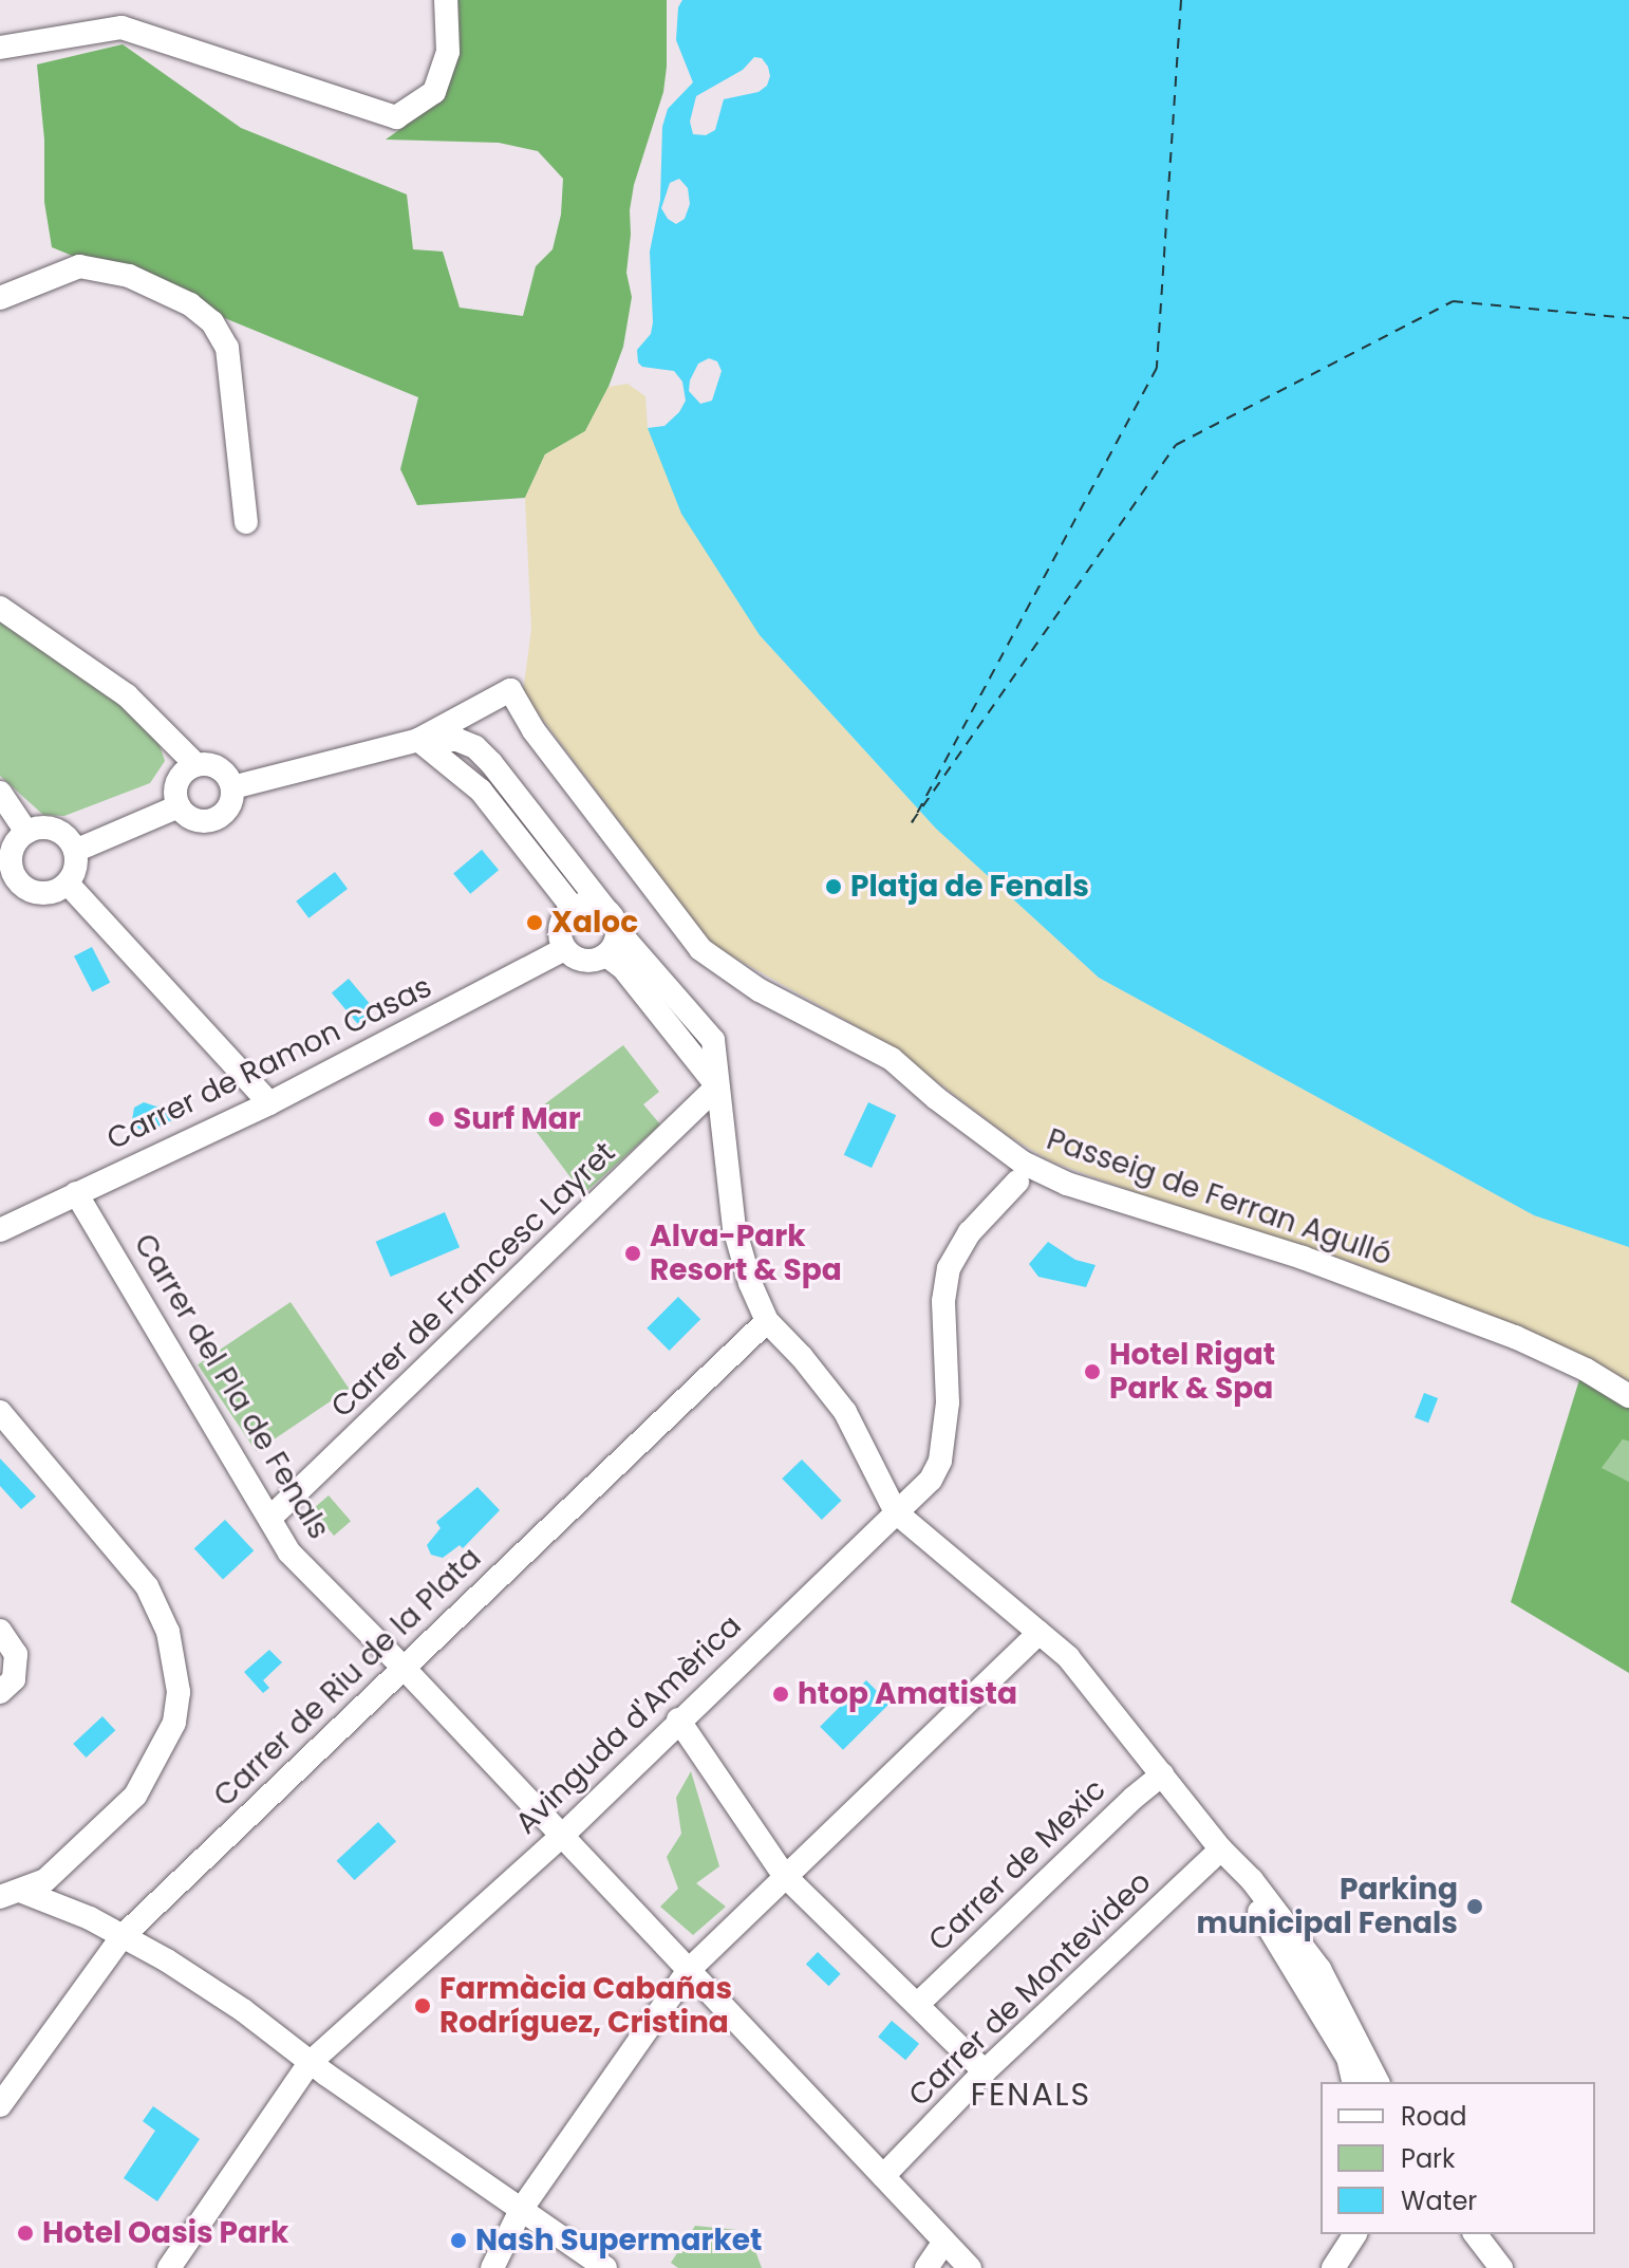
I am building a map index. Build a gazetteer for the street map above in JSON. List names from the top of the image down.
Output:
{
  "streets": {
    "street": [
      "Carrer de Ramon Casas",
      "Passeig de Ferran Agulló",
      "Carrer de Francesc Layret",
      "Carrer del Pla de Fenals",
      "Carrer de Riu de la Plata",
      "Avinguda d'Amèrica",
      "Carrer de Mexic",
      "Carrer de Montevideo"
    ]
  },
  "crossings": [
    ["Carrer de Ramon Casas", "Carrer del Pla de Fenals"],
    ["Carrer de Francesc Layret", "Carrer del Pla de Fenals"],
    ["Carrer del Pla de Fenals", "Carrer de Riu de la Plata"],
    ["Carrer del Pla de Fenals", "Avinguda d'Amèrica"],
    ["Carrer del Pla de Fenals", "Carrer de Montevideo"]
  ],
  "districts": ["FENALS"],
  "places": [
    "Platja de Fenals",
    "Xaloc",
    "Surf Mar",
    "Alva-Park Resort & Spa",
    "Hotel Rigat Park & Spa",
    "htop Amatista",
    "Parking municipal Fenals",
    "Farmàcia Cabañas Rodríguez, Cristina",
    "Hotel Oasis Park",
    "Nash Supermarket"
  ],
  "legend": ["Road", "Park", "Water"]
}
